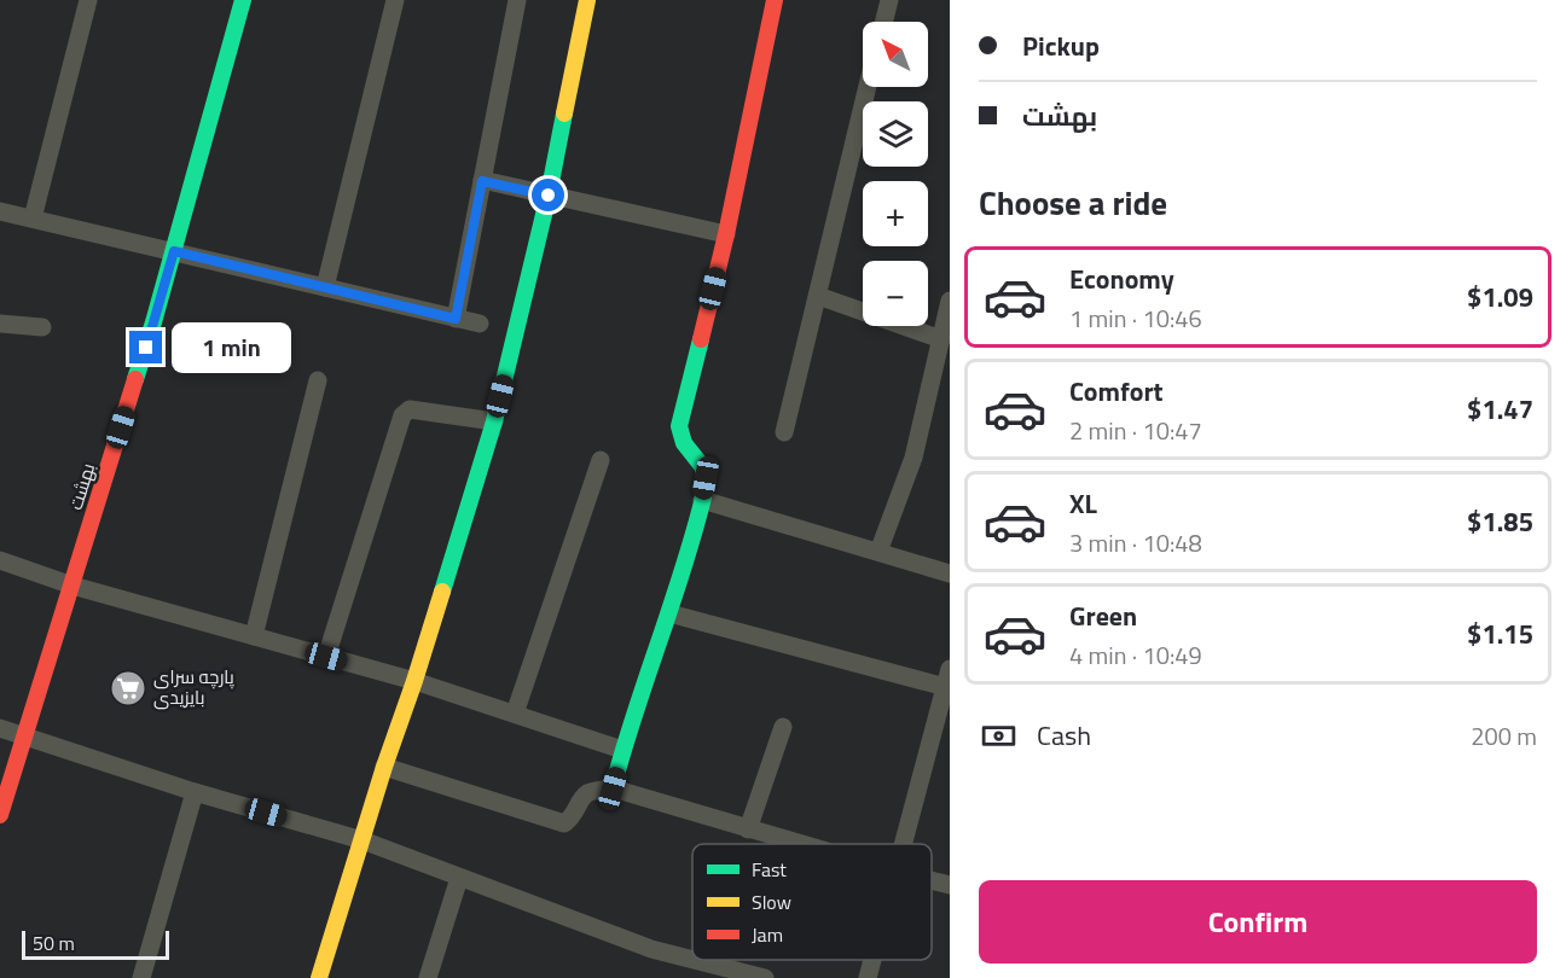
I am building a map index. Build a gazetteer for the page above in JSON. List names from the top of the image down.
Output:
{
  "streets": {
    "street": ["بهشت"]
  },
  "places": {
    "supermarket": ["پارچه سرای بایزیدی"]
  },
  "legend": ["Fast", "Slow", "Jam"],
  "scale_bar": "50 m",
  "north": "top left",
  "page": {
    "banner": ["Pickup", "بهشت"],
    "map_buttons": ["+", "−"],
    "heading": "Choose a ride",
    "list": [
      {
        "name": "Economy",
        "note": "1 min · 10:46",
        "value": "$1.09"
      },
      {
        "name": "Comfort",
        "note": "2 min · 10:47",
        "value": "$1.47"
      },
      {
        "name": "XL",
        "note": "3 min · 10:48",
        "value": "$1.85"
      },
      {
        "name": "Green",
        "note": "4 min · 10:49",
        "value": "$1.15"
      }
    ],
    "bubble": "1 min",
    "pay": ["Cash", "200 m"],
    "buttons": "Confirm",
    "scale": "50 m"
  }
}
